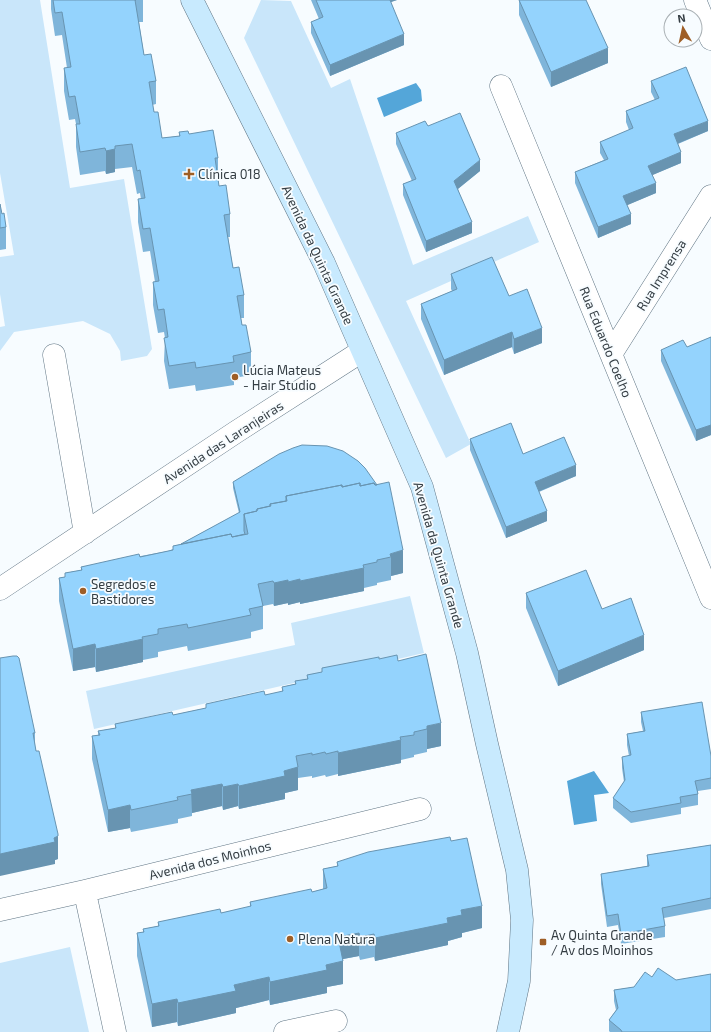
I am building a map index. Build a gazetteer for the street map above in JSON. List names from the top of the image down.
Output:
{
  "streets": {
    "street": [
      "Avenida da Quinta Grande",
      "Rua Imprensa",
      "Rua Eduardo Coelho",
      "Avenida das Laranjeiras",
      "Avenida dos Moinhos"
    ]
  },
  "crossings": [
    ["Avenida da Quinta Grande", "Avenida das Laranjeiras"],
    ["Rua Imprensa", "Rua Eduardo Coelho"]
  ],
  "places": {
    "health": ["Clínica 018"],
    "other": ["Lúcia Mateus - Hair Studio", "Segredos e Bastidores", "Plena Natura"],
    "transit": ["Av Quinta Grande / Av dos Moinhos"]
  },
  "north": "top"
}
